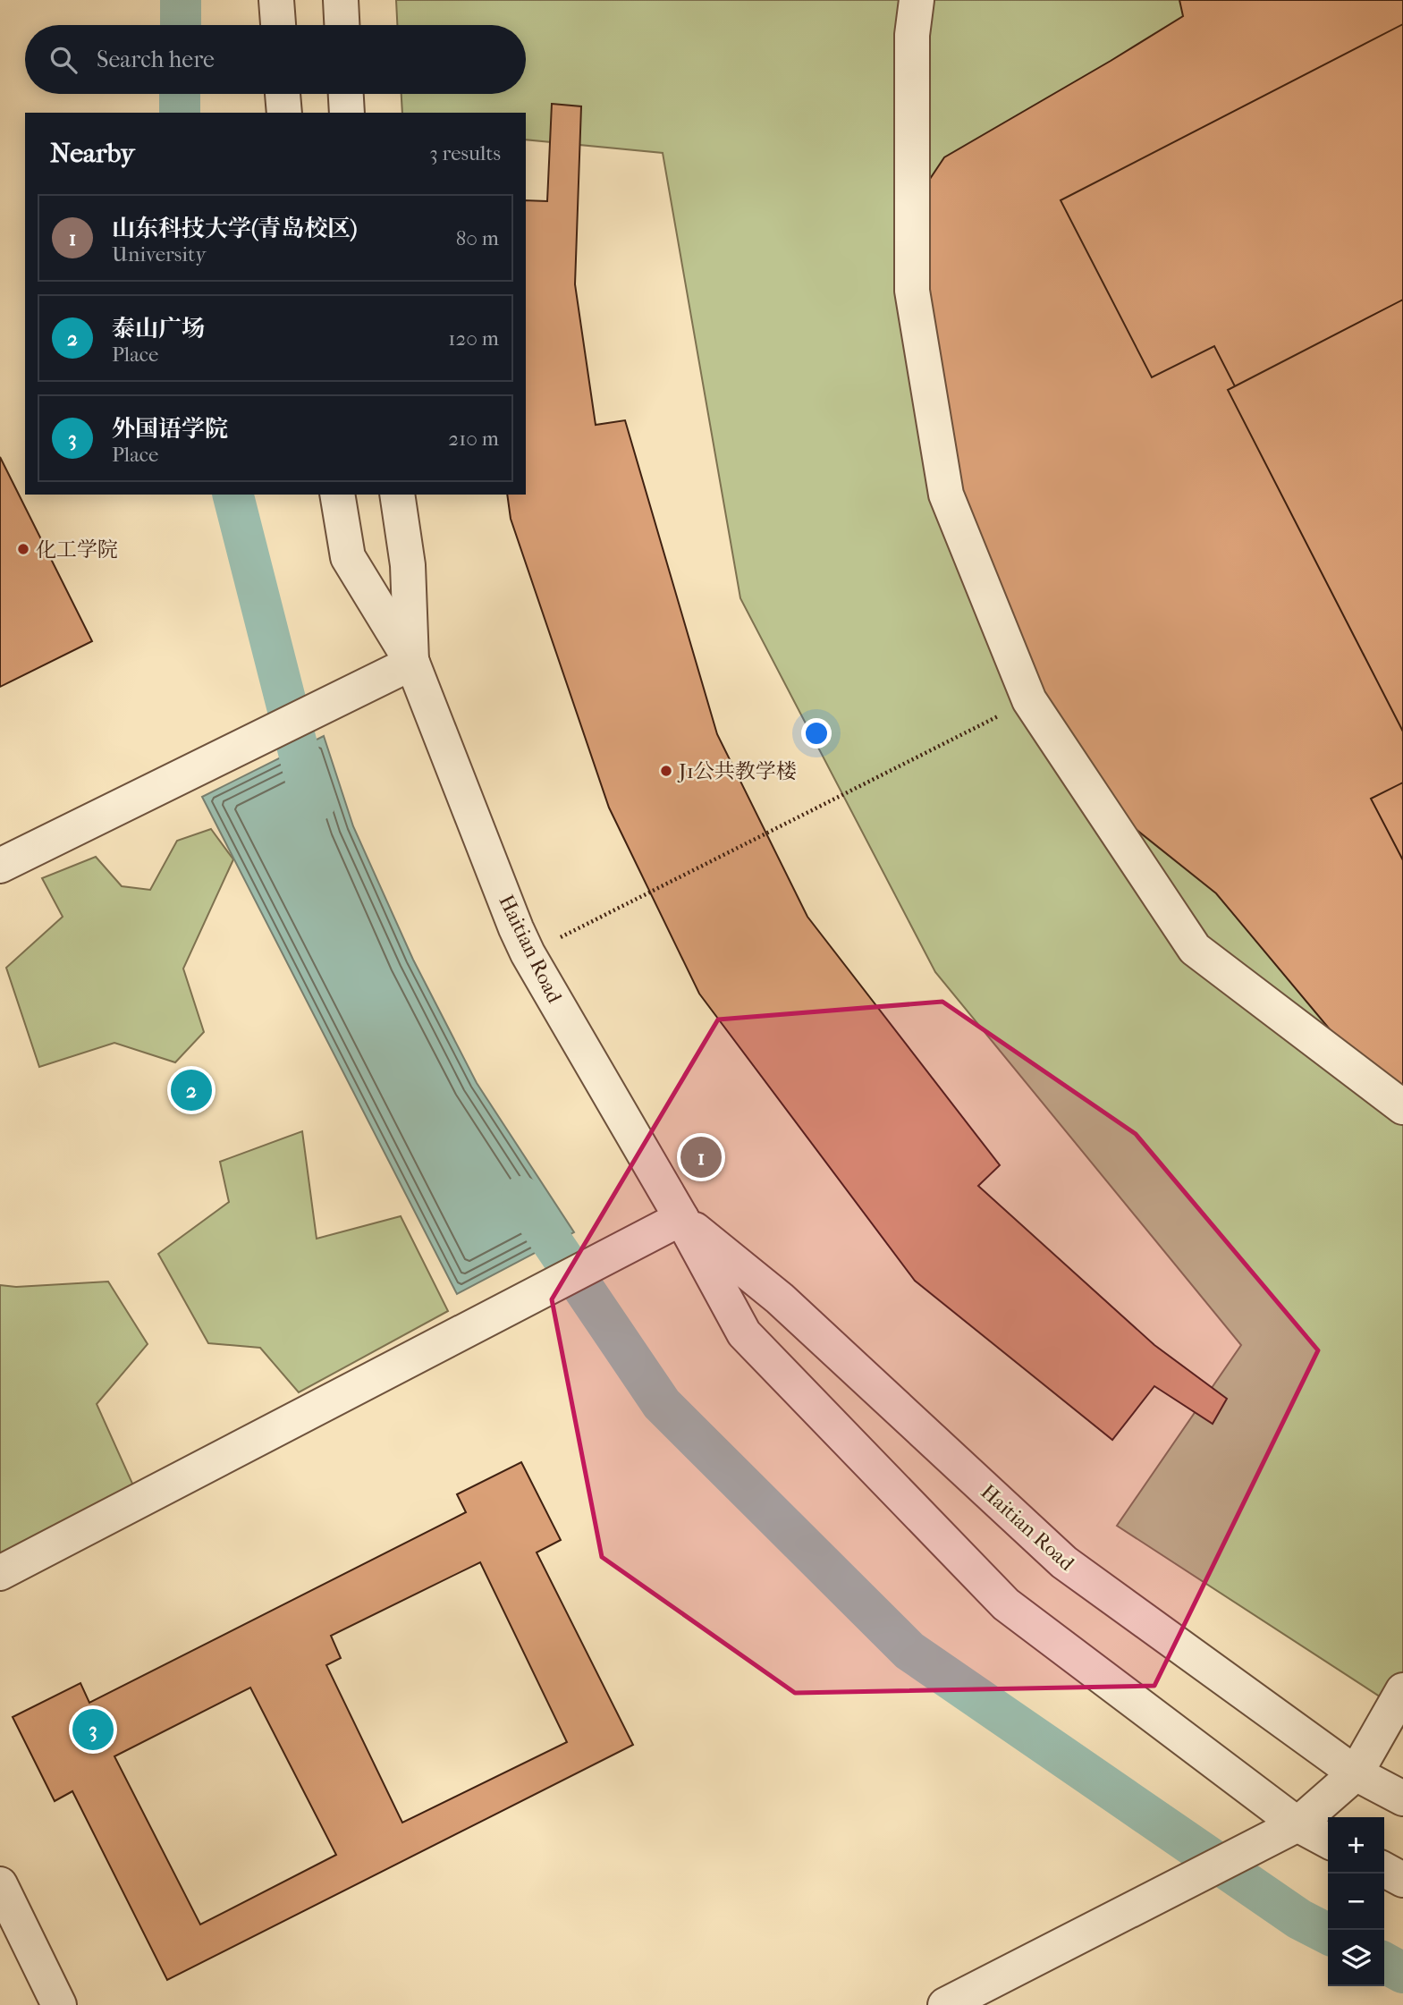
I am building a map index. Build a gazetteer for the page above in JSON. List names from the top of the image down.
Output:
{
  "streets": {
    "lane": ["Haitian Road"]
  },
  "places": ["化工学院", "J1公共教学楼"],
  "page": {
    "search": "Search here",
    "heading": ["Nearby", "3 results"],
    "list": [
      {
        "mark": "1",
        "name": "山东科技大学(青岛校区)",
        "note": "University",
        "value": "80 m"
      },
      {
        "mark": "2",
        "name": "泰山广场",
        "note": "Place",
        "value": "120 m"
      },
      {
        "mark": "3",
        "name": "外国语学院",
        "note": "Place",
        "value": "210 m"
      }
    ],
    "pins": ["2", "1", "3"],
    "map_buttons": ["+", "−"]
  }
}
